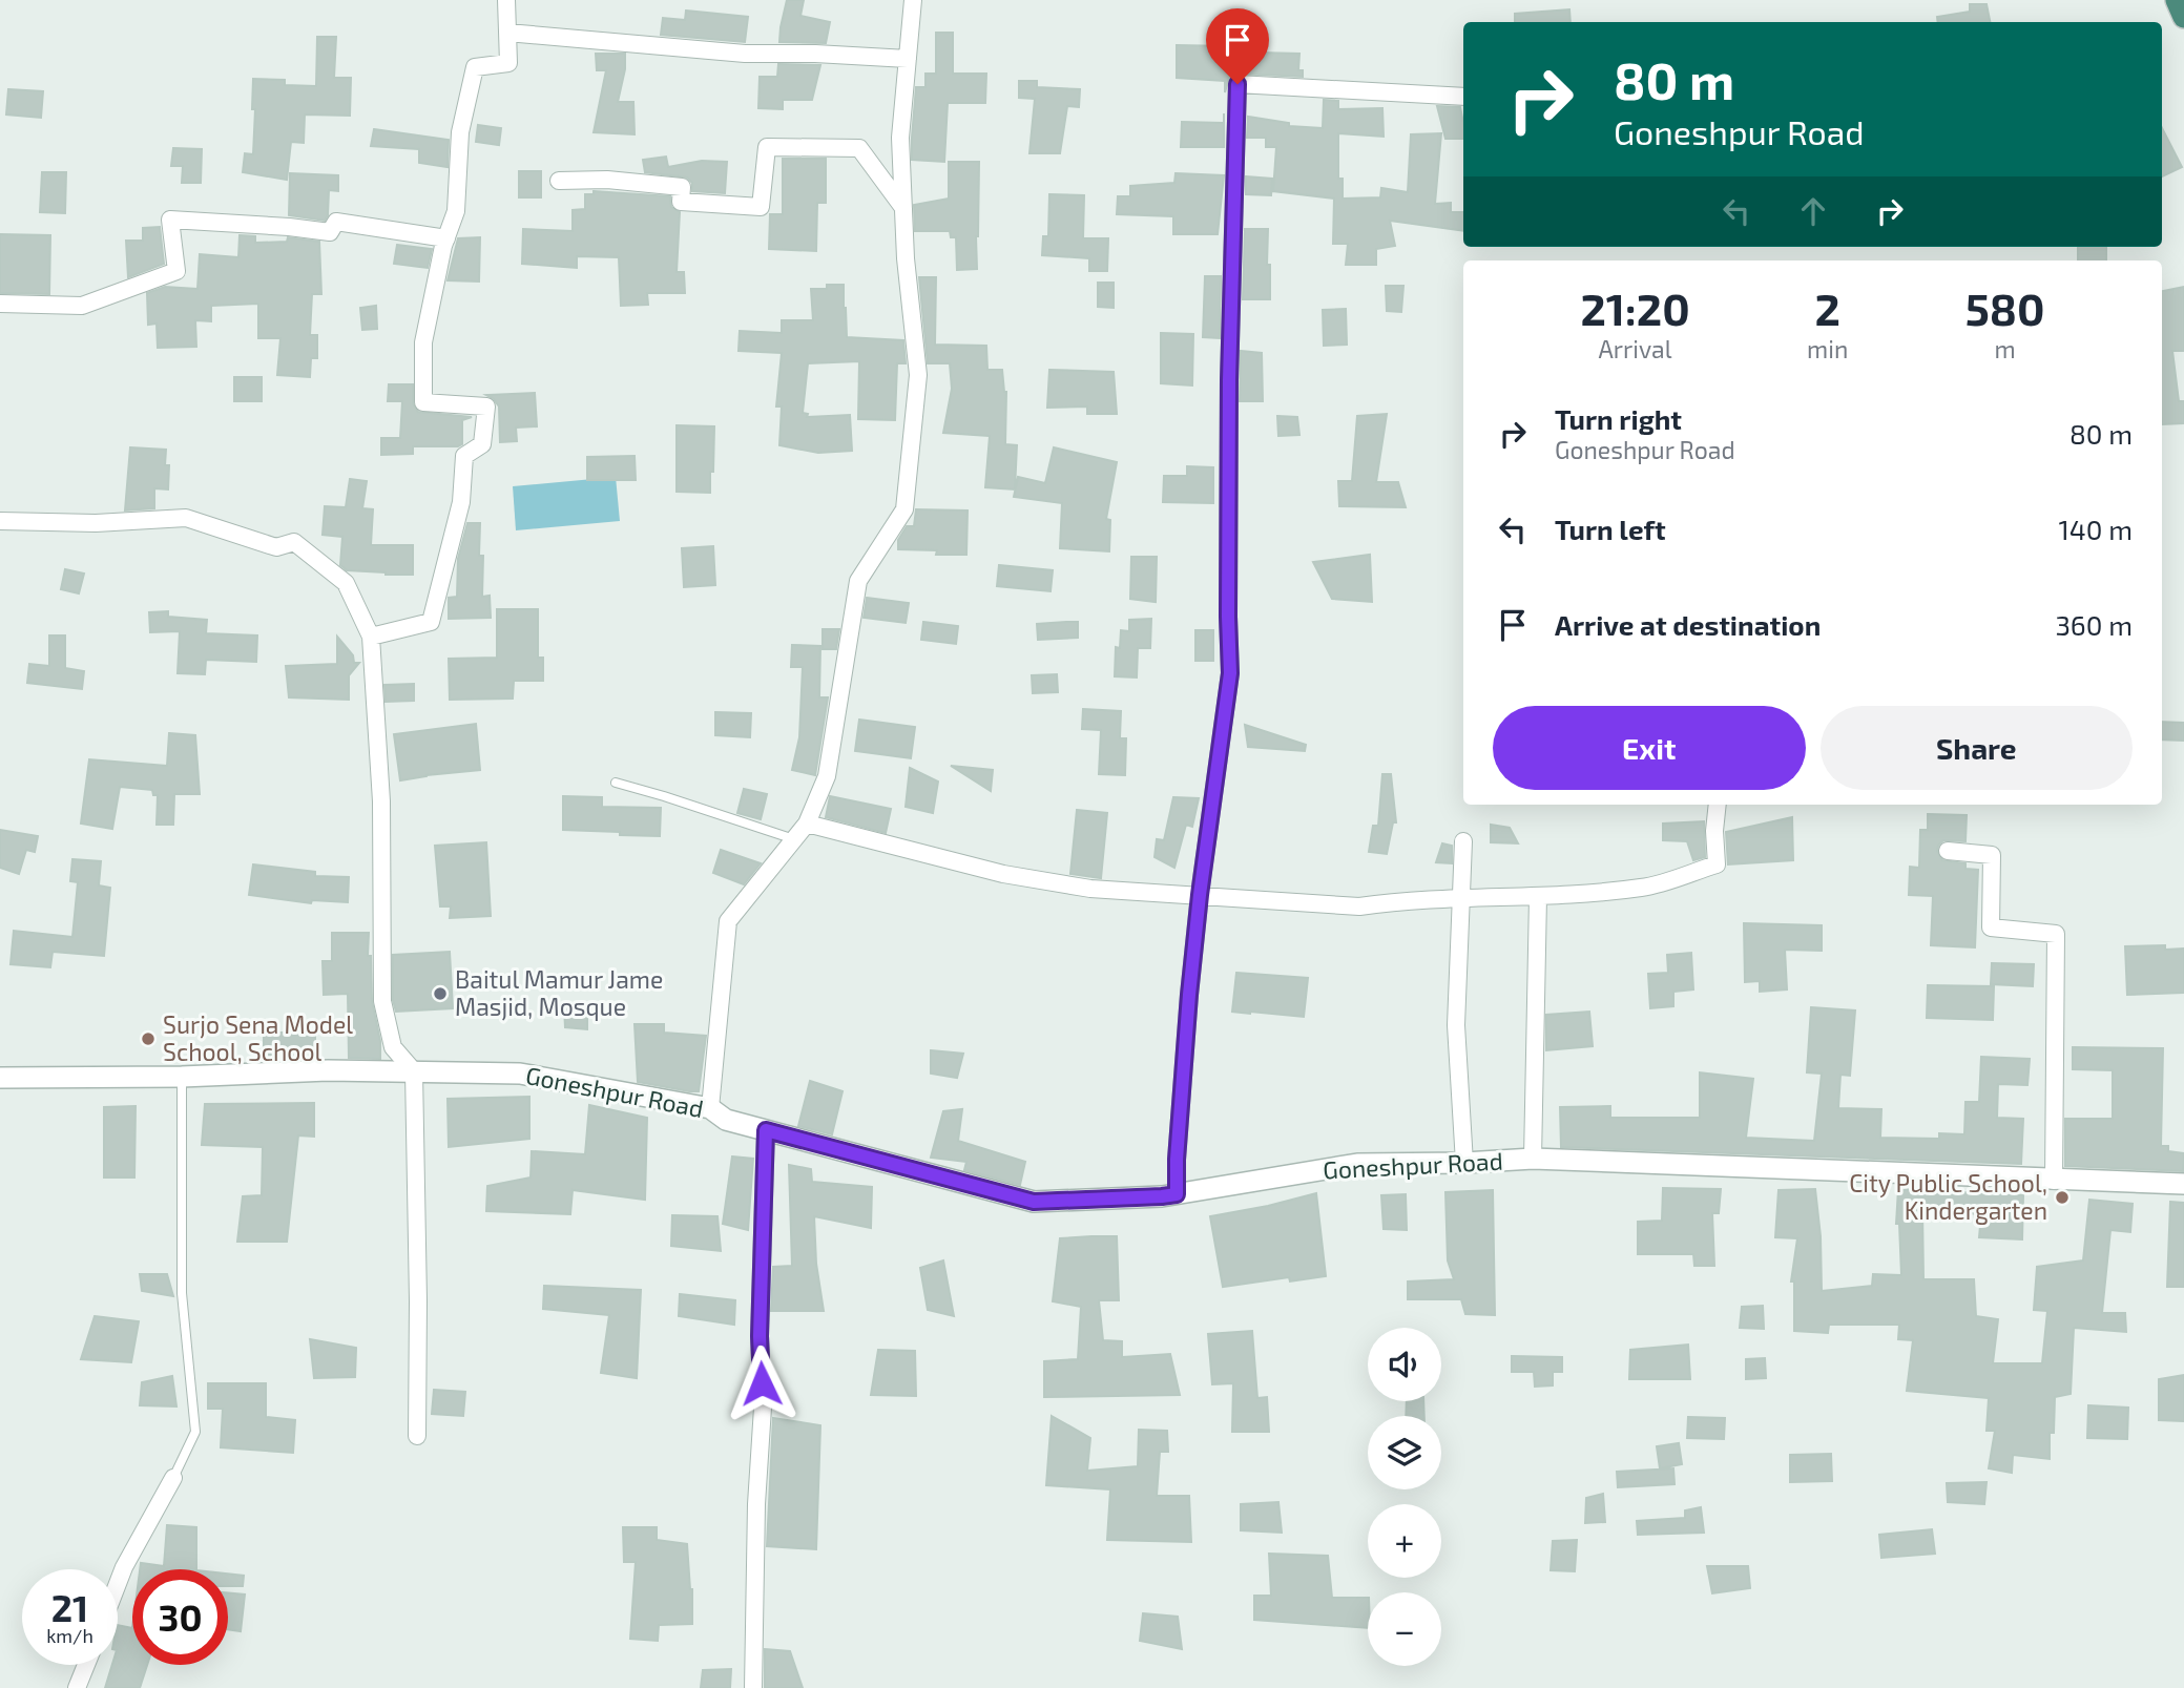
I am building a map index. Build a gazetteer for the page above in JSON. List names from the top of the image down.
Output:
{
  "streets": {
    "street": ["Goneshpur Road"]
  },
  "places": ["Baitul Mamur Jame Masjid, Mosque", "Surjo Sena Model School, School", "City Public School, Kindergarten"],
  "page": {
    "turn": ["80 m", "Goneshpur Road"],
    "eta": [
      "21:20",
      "Arrival",
      "2",
      "min",
      "580",
      "m"
    ],
    "list": [
      {
        "name": "Turn right",
        "note": "Goneshpur Road",
        "value": "80 m"
      },
      {
        "name": "Turn left",
        "value": "140 m"
      },
      {
        "name": "Arrive at destination",
        "value": "360 m"
      }
    ],
    "buttons": ["Exit", "Share"],
    "map_buttons": ["+", "−"],
    "speed": "21 km/h",
    "limit": "30"
  }
}
